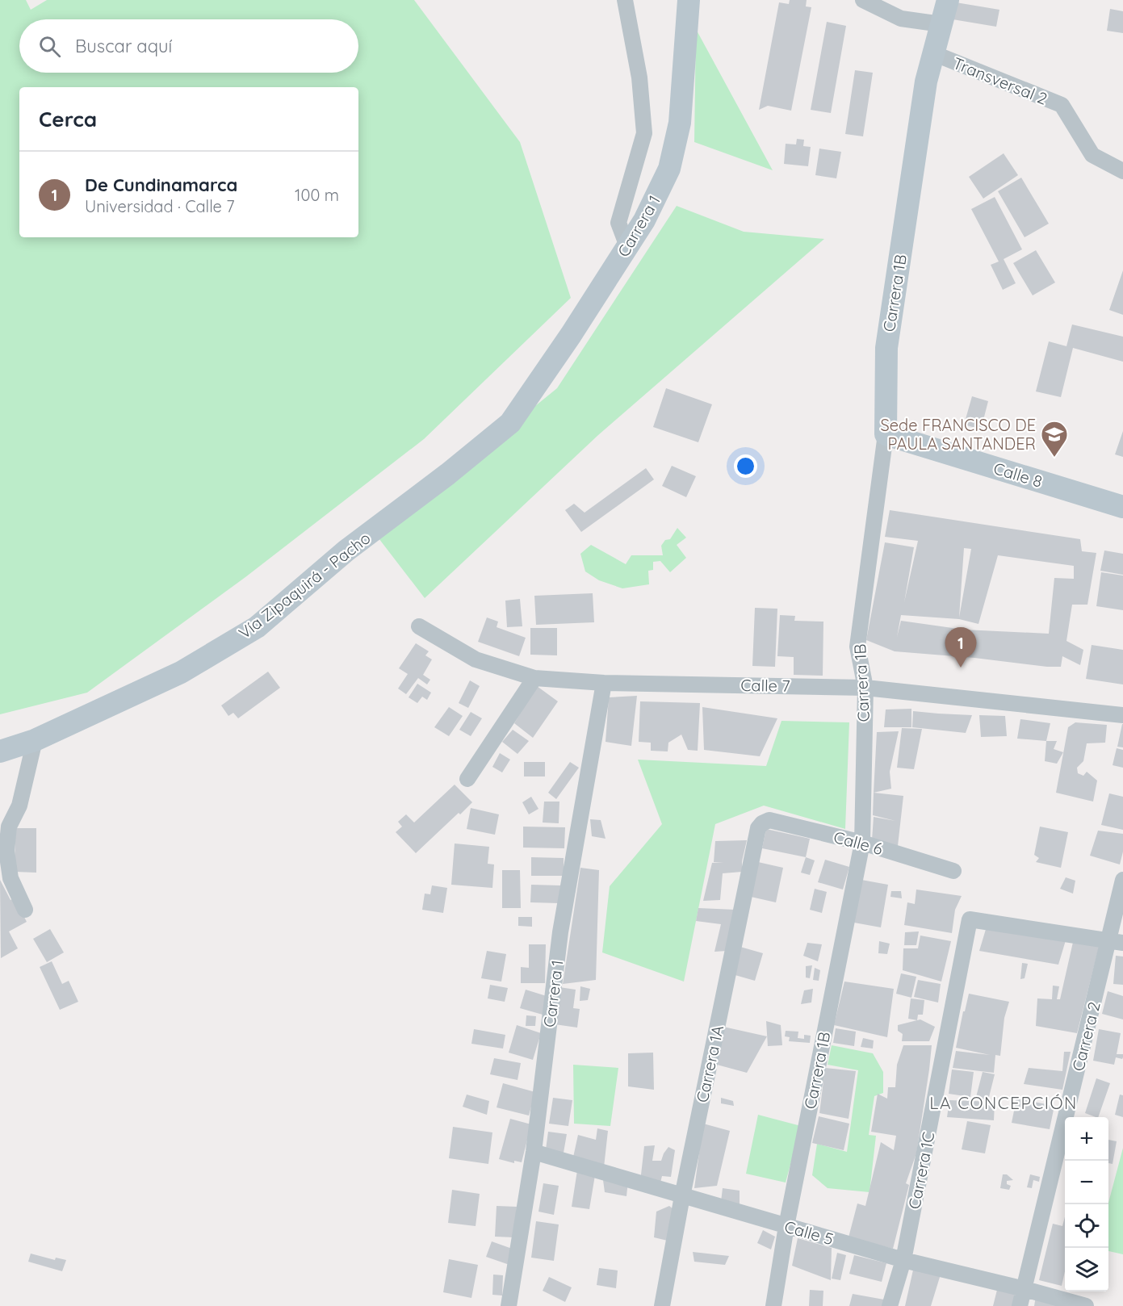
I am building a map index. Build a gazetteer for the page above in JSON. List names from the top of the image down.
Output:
{
  "streets": {
    "main road": [
      "Carrera 1",
      "Carrera 1B",
      "Calle 8",
      "Vía Zipaquirá - Pacho"
    ],
    "street": [
      "Transversal 2",
      "Calle 7",
      "Calle 6",
      "Carrera 2",
      "Carrera 1A",
      "Carrera 1C",
      "Calle 5"
    ]
  },
  "crossings": [
    ["Transversal 2", "Carrera 1B"],
    ["Carrera 1", "Vía Zipaquirá - Pacho"],
    ["Carrera 1", "Calle 7"],
    ["Carrera 1", "Calle 5"],
    ["Carrera 1B", "Calle 8"],
    ["Carrera 1B", "Calle 7"],
    ["Carrera 1B", "Calle 6"],
    ["Carrera 1B", "Calle 5"],
    ["Calle 6", "Carrera 1A"],
    ["Carrera 2", "Carrera 1C"],
    ["Carrera 2", "Calle 5"],
    ["Carrera 1A", "Calle 5"],
    ["Carrera 1C", "Calle 5"]
  ],
  "districts": ["LA CONCEPCIÓN"],
  "places": {
    "school or university": ["Sede FRANCISCO DE PAULA SANTANDER"]
  },
  "page": {
    "search": "Buscar aquí",
    "heading": "Cerca",
    "list": [
      {
        "mark": "1",
        "name": "De Cundinamarca",
        "note": "Universidad · Calle 7",
        "value": "100 m"
      }
    ],
    "pins": "1",
    "map_buttons": ["+", "−"]
  }
}
